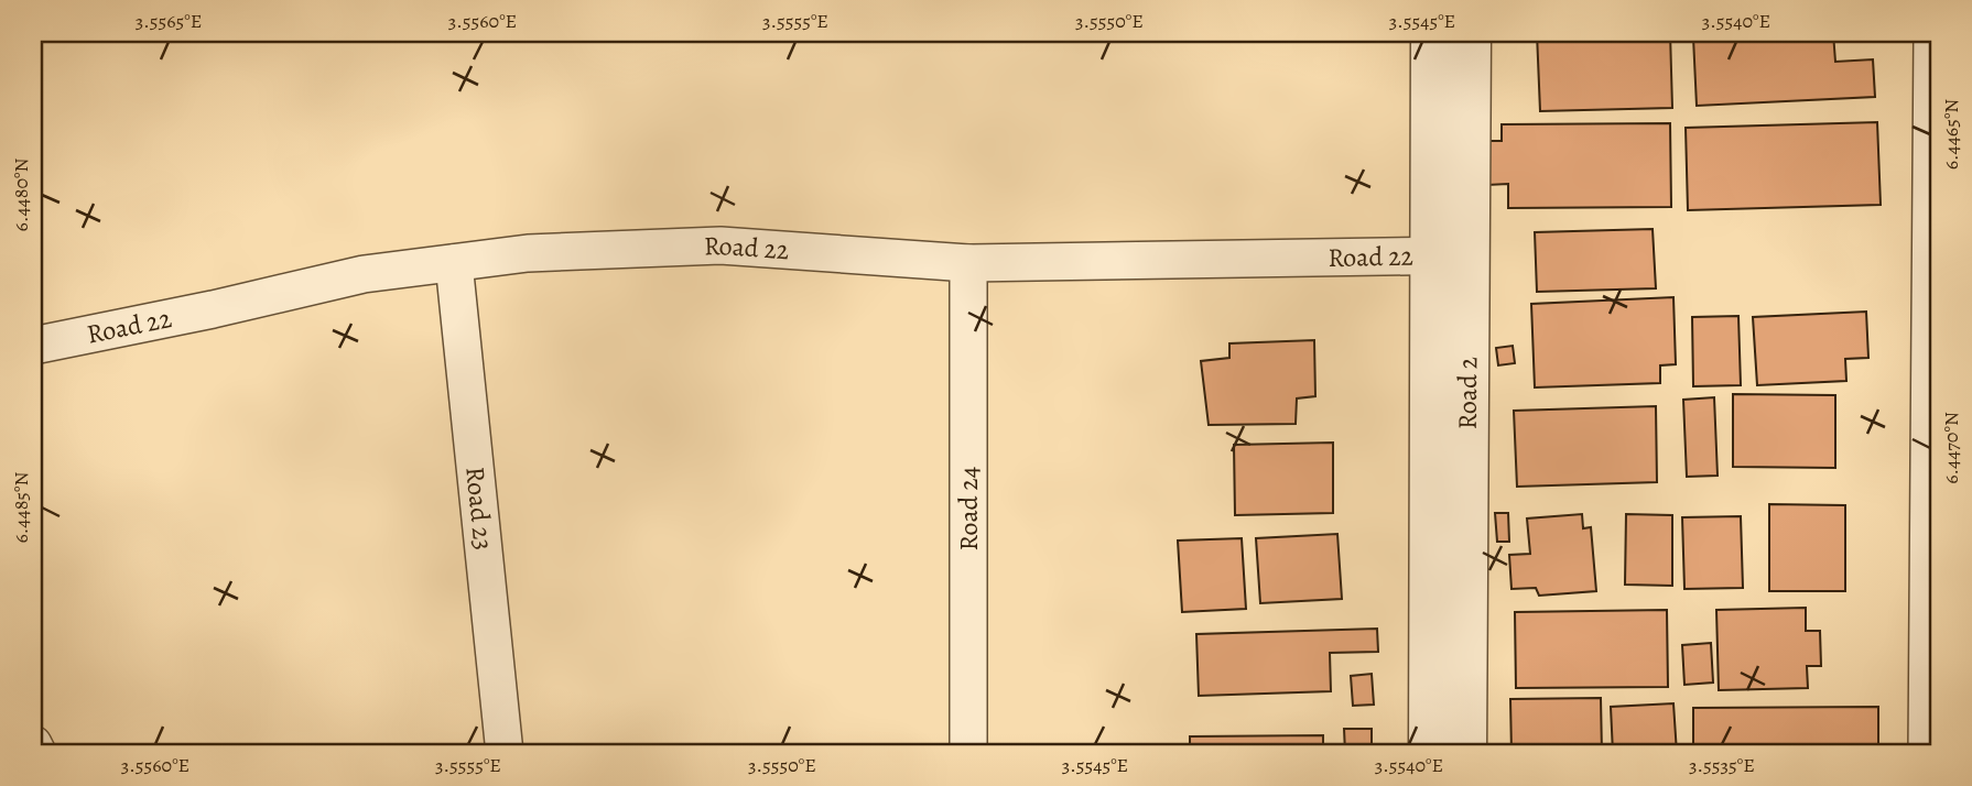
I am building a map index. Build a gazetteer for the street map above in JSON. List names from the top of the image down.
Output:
{
  "streets": {
    "street": [
      "Road 22",
      "Road 2",
      "Road 23",
      "Road 24"
    ]
  },
  "crossings": [
    ["Road 22", "Road 2"],
    ["Road 22", "Road 23"],
    ["Road 22", "Road 24"]
  ],
  "coordinates": [
    "3.5565°E",
    "3.5560°E",
    "3.5555°E",
    "3.5550°E",
    "3.5545°E",
    "3.5540°E",
    "6.4465°N",
    "6.4480°N",
    "6.4470°N",
    "6.4485°N",
    "3.5535°E"
  ]
}
